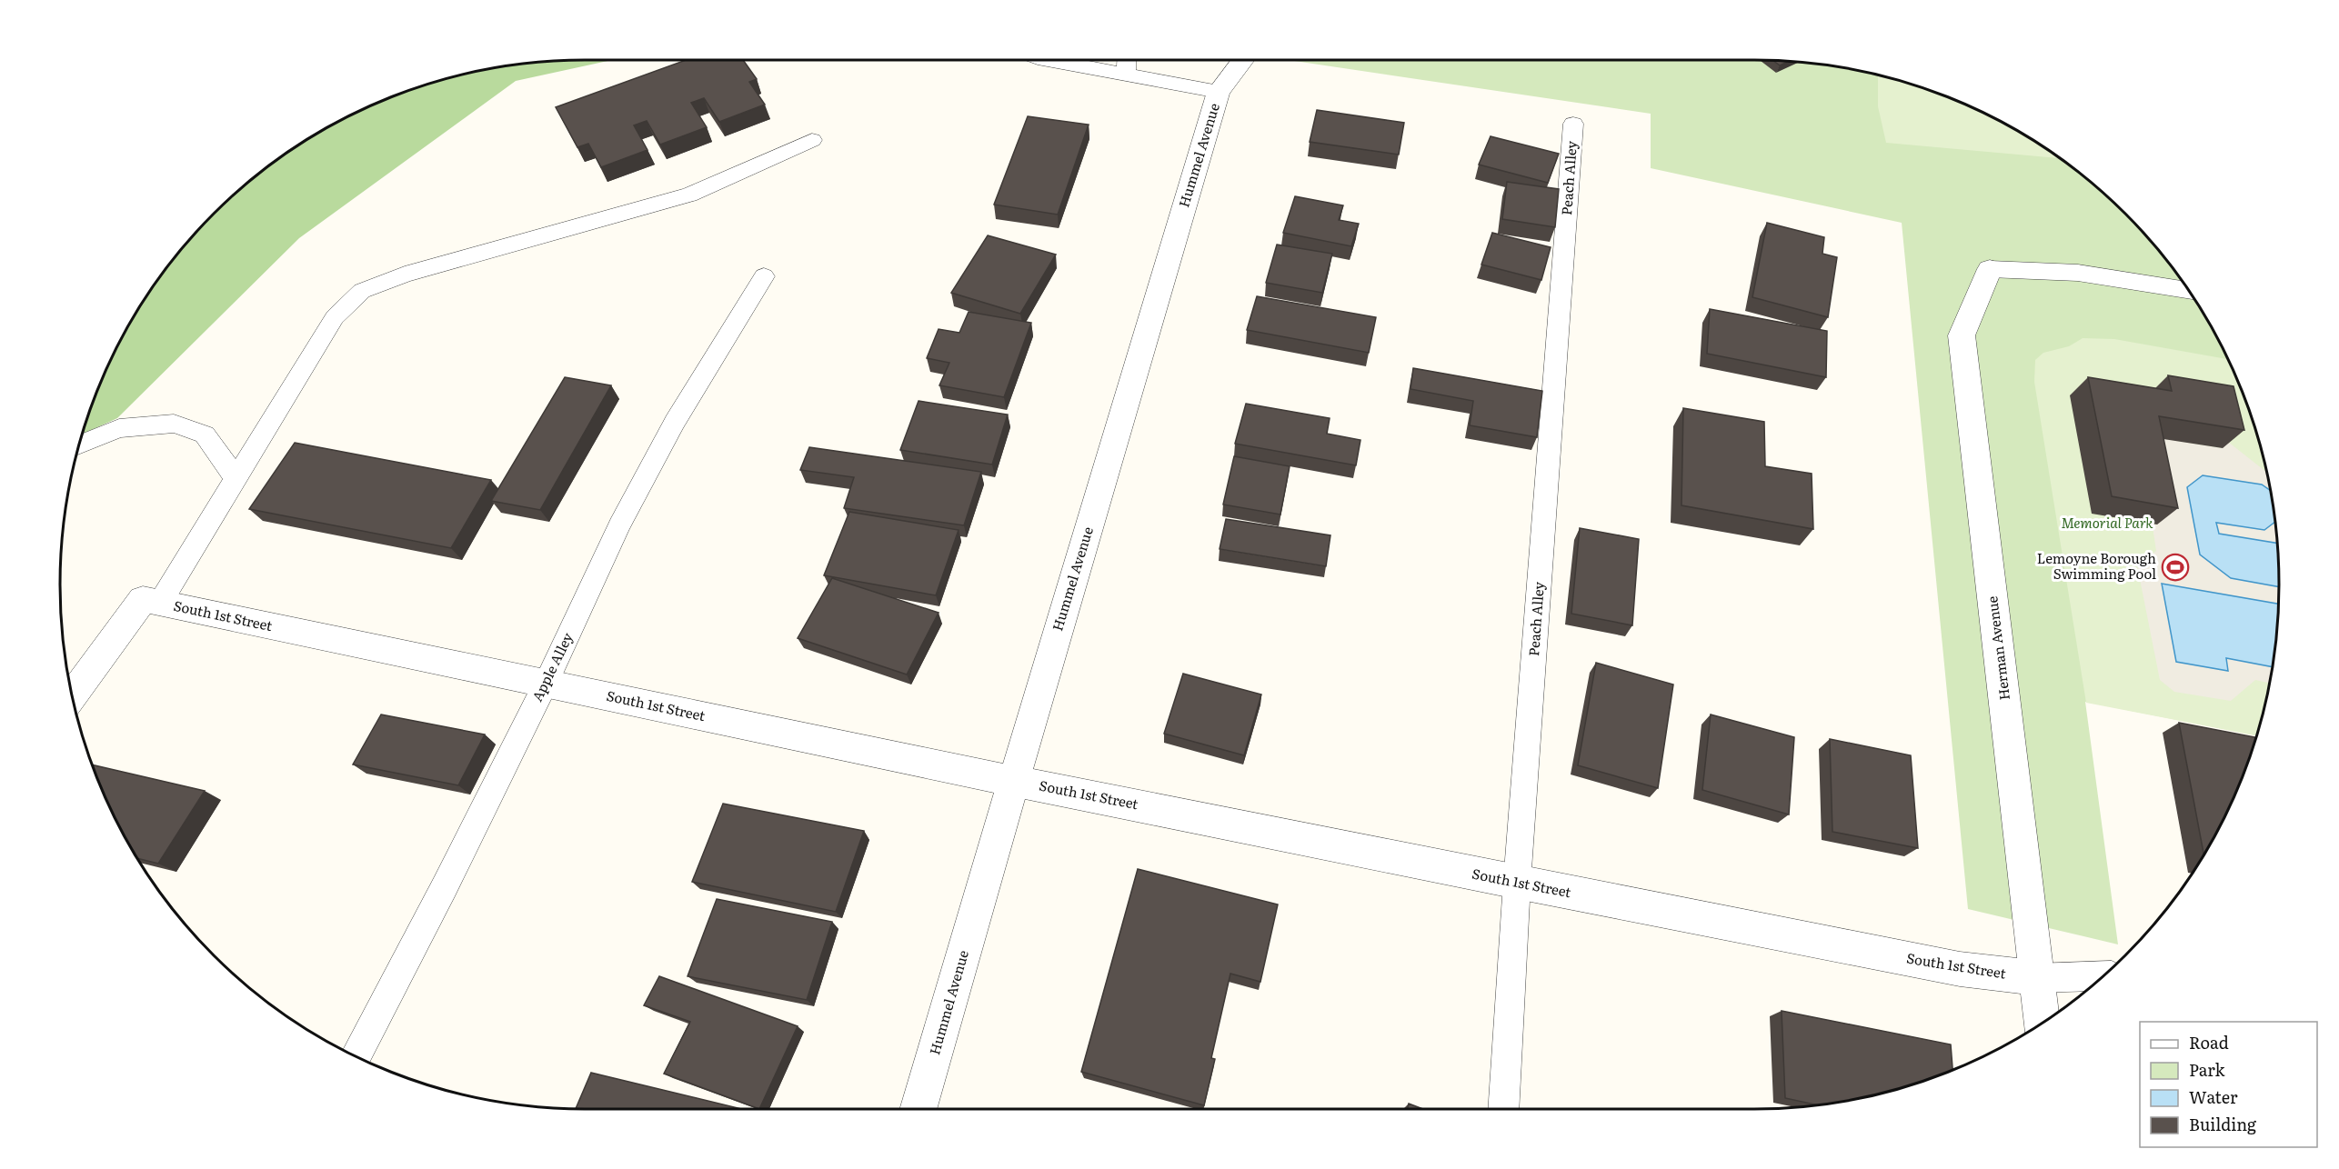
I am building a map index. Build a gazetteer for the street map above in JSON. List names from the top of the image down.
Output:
{
  "streets": {
    "street": ["Hummel Avenue", "South 1st Street", "Herman Avenue"],
    "lane": ["Peach Alley", "Apple Alley"]
  },
  "crossings": [
    ["Hummel Avenue", "South 1st Street"],
    ["Peach Alley", "South 1st Street"],
    ["South 1st Street", "Herman Avenue"],
    ["South 1st Street", "Apple Alley"]
  ],
  "parks": ["Memorial Park"],
  "places": {
    "sports": ["Lemoyne Borough Swimming Pool"]
  },
  "legend": [
    "Road",
    "Park",
    "Water",
    "Building"
  ]
}
